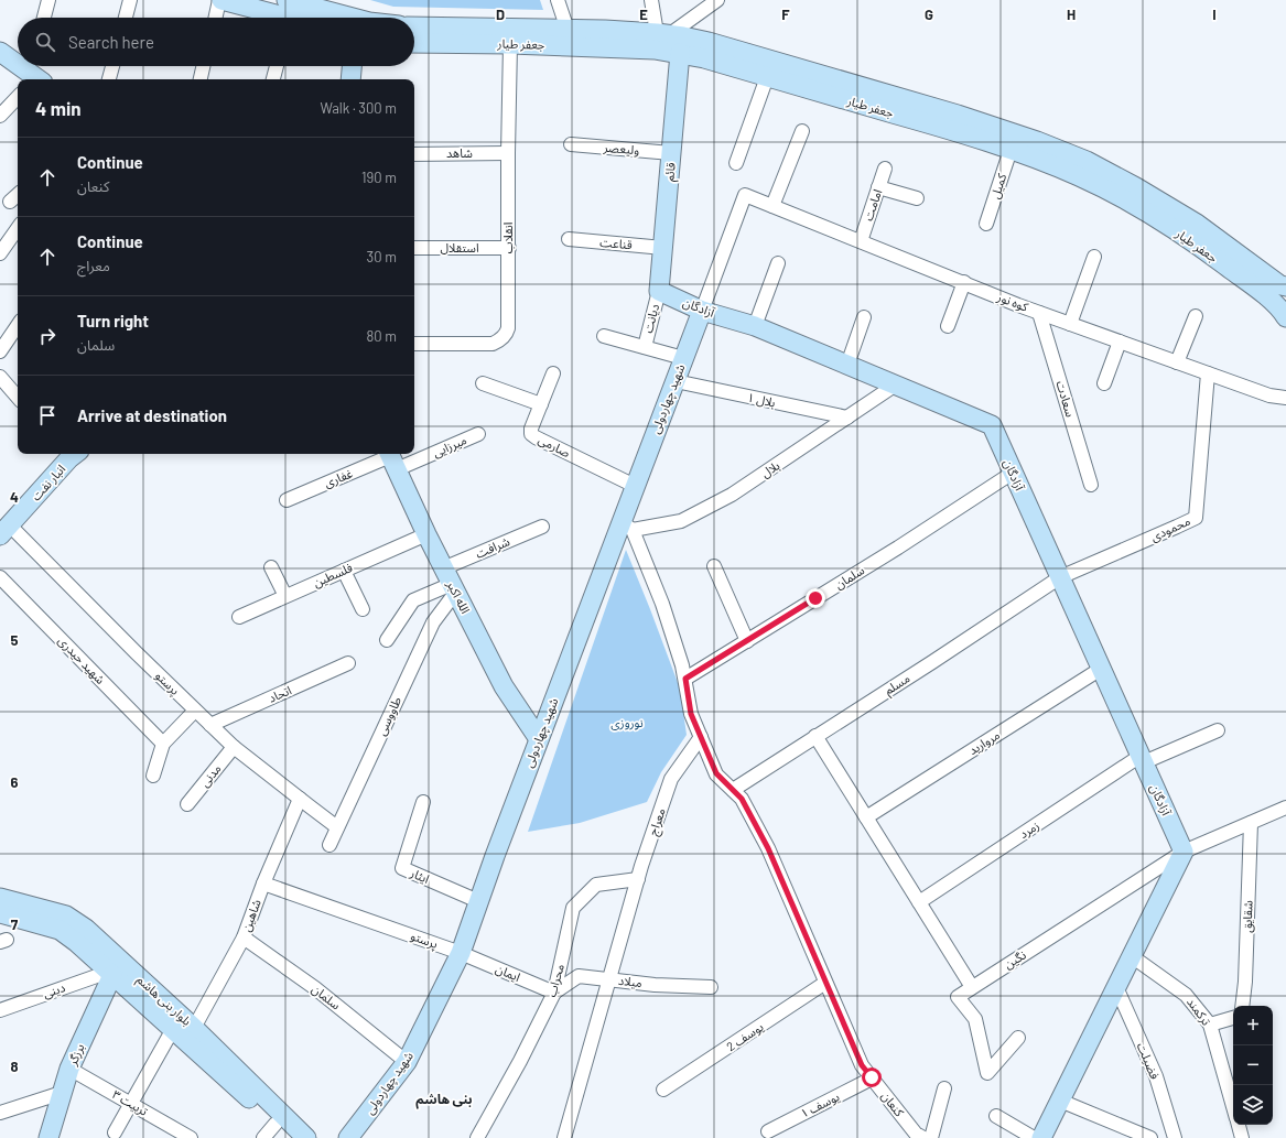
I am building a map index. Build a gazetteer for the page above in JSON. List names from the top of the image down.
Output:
{
  "streets": {
    "street": [
      "جعفر طیار",
      "ولیعصر",
      "شاهد",
      "قائم",
      "کمیل",
      "امامت",
      "انقلاب",
      "قناعت",
      "استقلال",
      "کوه نور",
      "آزادگان",
      "دیانت",
      "شهید چهاردولی",
      "سعادت",
      "بلال ۱",
      "میرزایی",
      "صارمی",
      "بلال",
      "غفاری",
      "انبار نفت",
      "محمودی",
      "شرافت",
      "فلسطین",
      "سلمان",
      "الله اکبر",
      "شهید حیدری",
      "پرستو",
      "مسلم",
      "اتحاد",
      "طاووسی",
      "مروارید",
      "مدنی",
      "معراج",
      "زمرد",
      "ایثار",
      "شاهین",
      "شقایق",
      "نگین",
      "ایمان",
      "محراب",
      "میلاد",
      "دینی",
      "بلوار بنی هاشم",
      "ترکمند",
      "یوسف 2",
      "برزگر",
      "فضیلت",
      "تربیت ۳",
      "کنعان",
      "یوسف ۱"
    ]
  },
  "crossings": [
    ["جعفر طیار", "قائم"],
    ["جعفر طیار", "کمیل"],
    ["جعفر طیار", "انقلاب"],
    ["ولیعصر", "قائم"],
    ["شاهد", "انقلاب"],
    ["قائم", "قناعت"],
    ["قائم", "آزادگان"],
    ["قائم", "دیانت"],
    ["امامت", "کوه نور"],
    ["انقلاب", "استقلال"],
    ["کوه نور", "آزادگان"],
    ["کوه نور", "شهید چهاردولی"],
    ["کوه نور", "سعادت"],
    ["کوه نور", "محمودی"],
    ["آزادگان", "دیانت"],
    ["آزادگان", "شهید چهاردولی"],
    ["آزادگان", "بلال"],
    ["آزادگان", "محمودی"],
    ["آزادگان", "سلمان"],
    ["آزادگان", "مسلم"],
    ["آزادگان", "مروارید"],
    ["آزادگان", "زمرد"],
    ["آزادگان", "نگین"],
    ["دیانت", "شهید چهاردولی"],
    ["شهید چهاردولی", "بلال ۱"],
    ["شهید چهاردولی", "صارمی"],
    ["شهید چهاردولی", "بلال"],
    ["شهید چهاردولی", "سلمان"],
    ["شهید چهاردولی", "الله اکبر"],
    ["شهید چهاردولی", "پرستو"],
    ["شهید چهاردولی", "ایثار"],
    ["شهید چهاردولی", "ایمان"],
    ["بلال ۱", "بلال"],
    ["میرزایی", "غفاری"],
    ["میرزایی", "الله اکبر"],
    ["غفاری", "الله اکبر"],
    ["انبار نفت", "پرستو"],
    ["محمودی", "مسلم"],
    ["شرافت", "الله اکبر"],
    ["شرافت", "طاووسی"],
    ["فلسطین", "الله اکبر"],
    ["سلمان", "شاهین"],
    ["الله اکبر", "طاووسی"],
    ["پرستو", "اتحاد"],
    ["پرستو", "طاووسی"],
    ["پرستو", "مدنی"],
    ["پرستو", "شاهین"],
    ["پرستو", "ایمان"],
    ["مسلم", "کنعان"],
    ["معراج", "محراب"],
    ["معراج", "میلاد"],
    ["معراج", "کنعان"],
    ["شاهین", "بلوار بنی هاشم"],
    ["ایمان", "محراب"],
    ["ایمان", "میلاد"],
    ["محراب", "میلاد"],
    ["دینی", "بلوار بنی هاشم"],
    ["دینی", "برزگر"],
    ["بلوار بنی هاشم", "برزگر"],
    ["یوسف 2", "کنعان"],
    ["برزگر", "تربیت ۳"],
    ["کنعان", "یوسف ۱"]
  ],
  "districts": ["بنی هاشم"],
  "parks": ["نوروزی"],
  "page": {
    "search": "Search here",
    "heading": ["4 min", "Walk · 300 m"],
    "list": [
      ["Continue", "کنعان", "190 m"],
      ["Continue", "معراج", "30 m"],
      ["Turn right", "سلمان", "80 m"],
      "Arrive at destination"
    ],
    "map_buttons": ["+", "−"]
  },
  "grid": {
    "columns": [
      "D",
      "E",
      "F",
      "G",
      "H",
      "I"
    ],
    "rows": [
      "4",
      "5",
      "6",
      "7",
      "8"
    ]
  }
}
